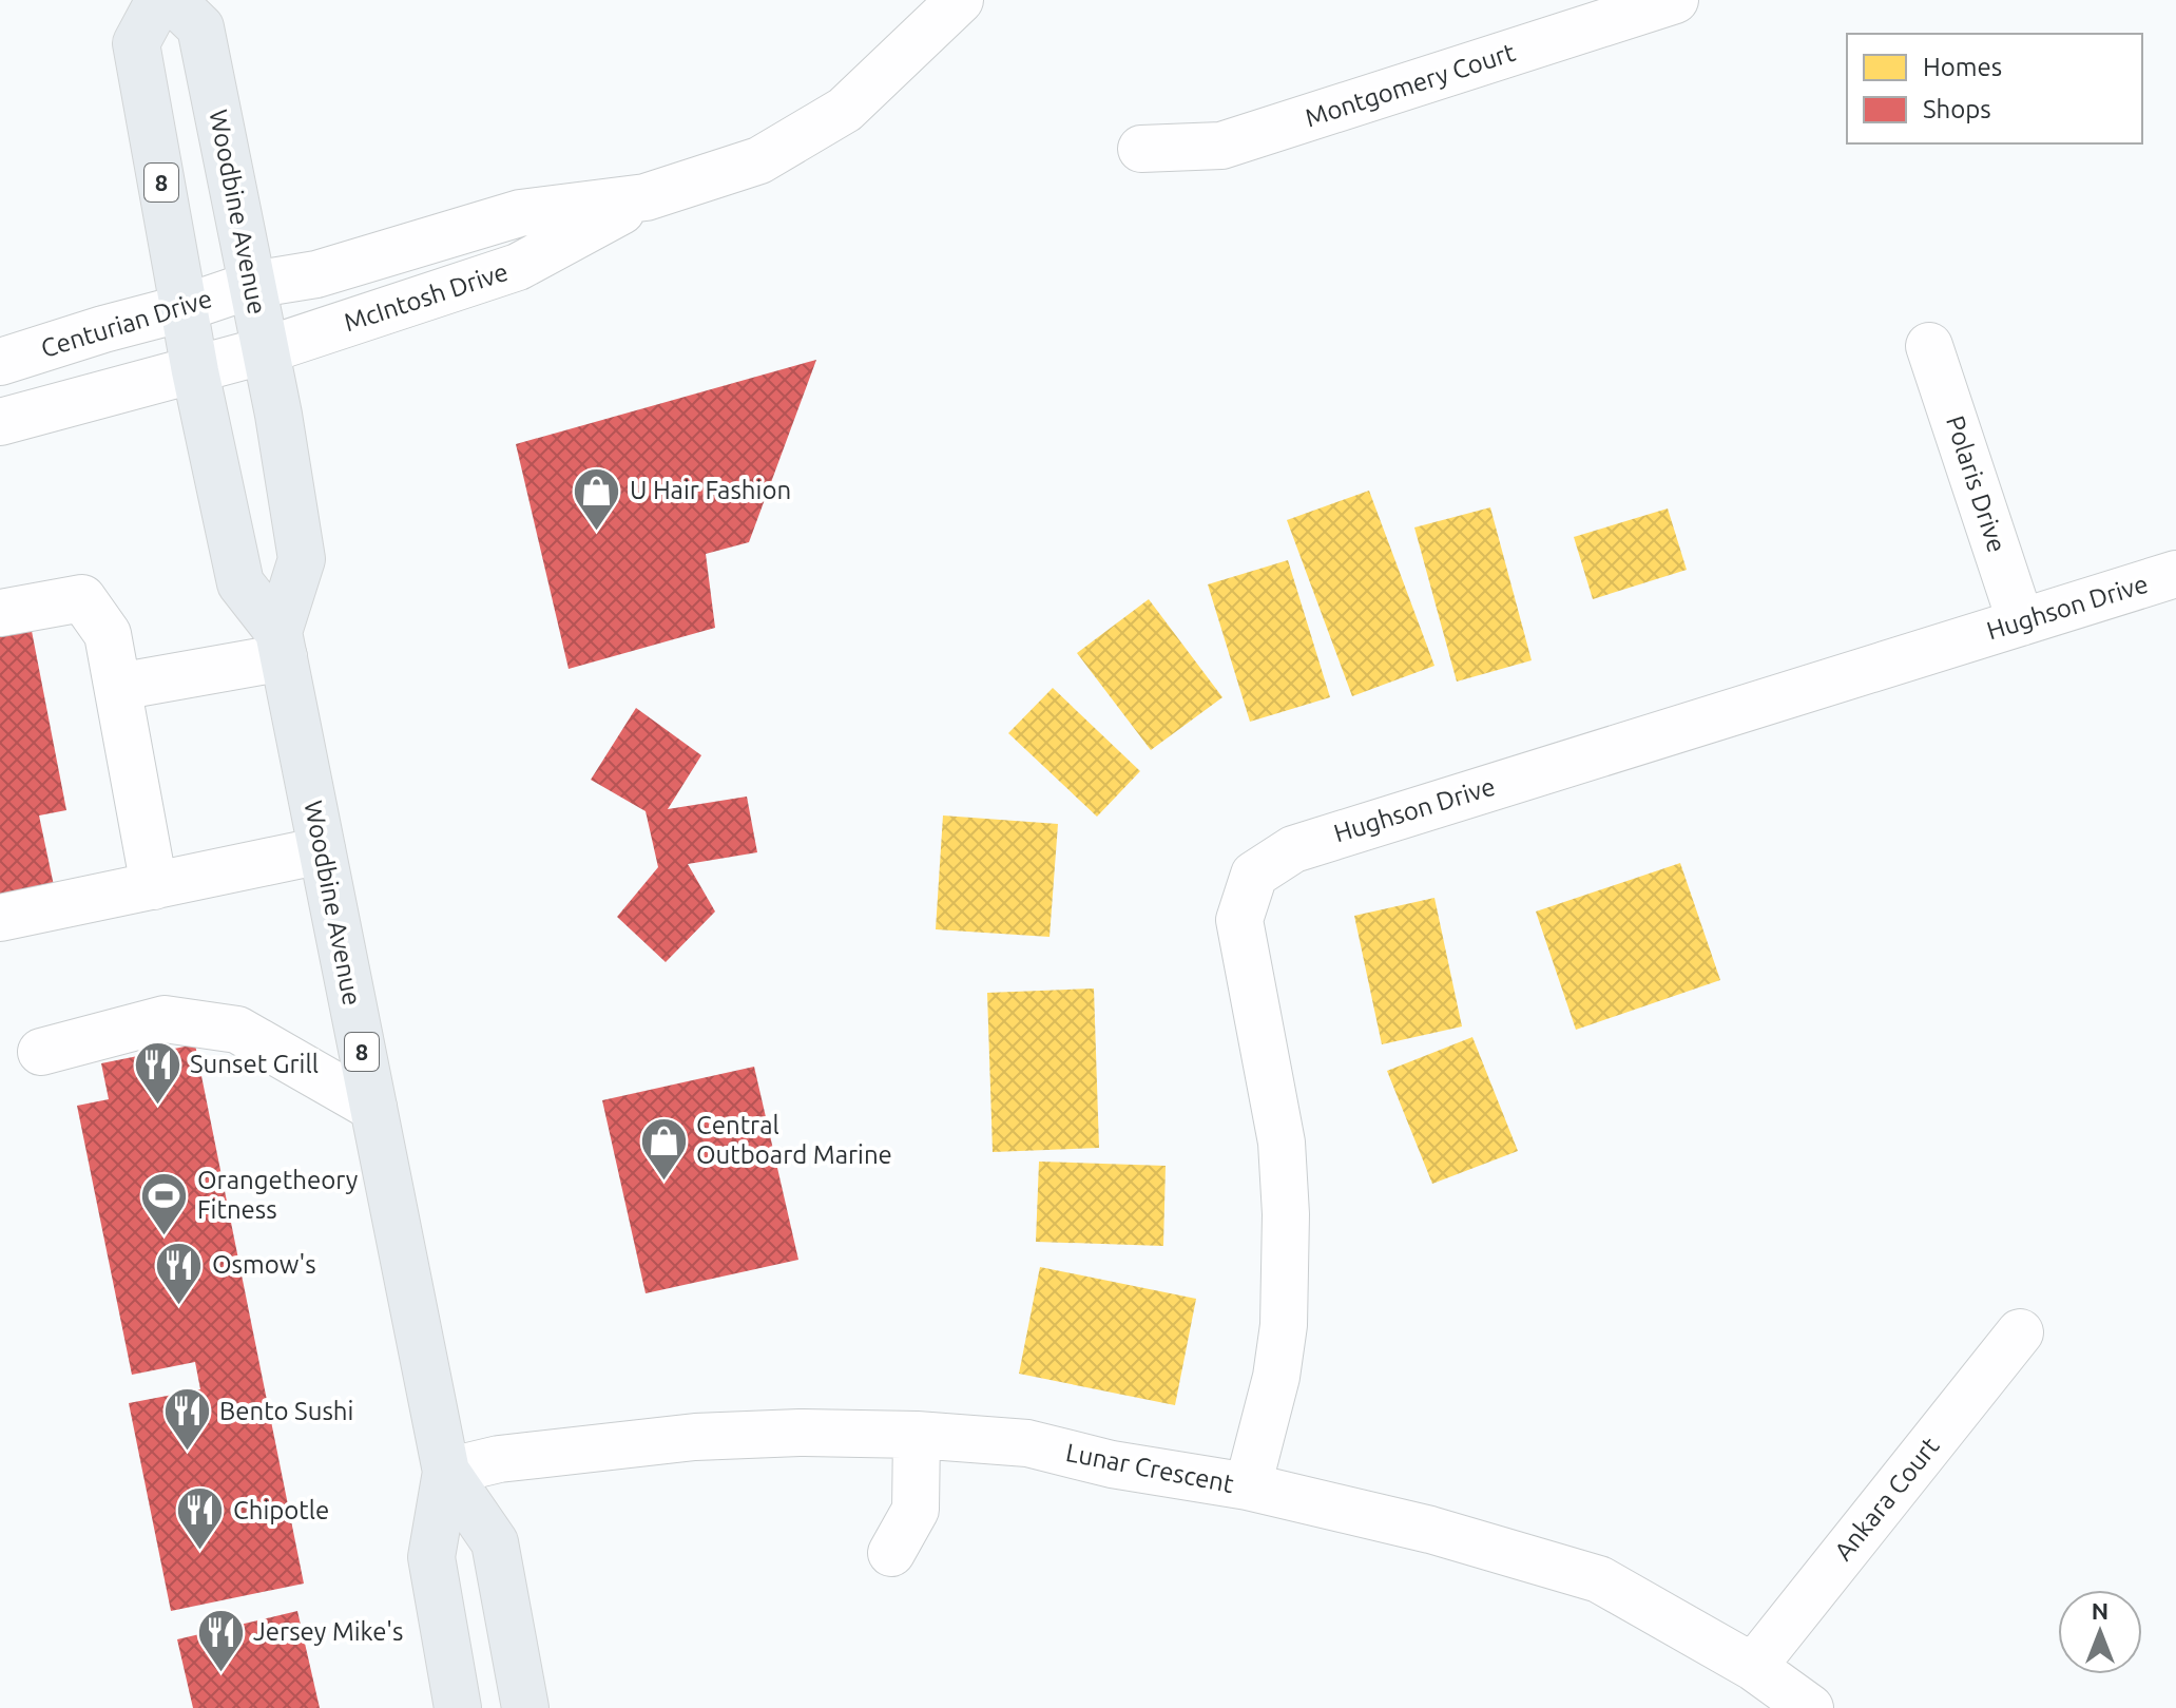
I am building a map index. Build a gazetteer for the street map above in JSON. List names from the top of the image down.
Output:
{
  "streets": {
    "main road": ["8", "Woodbine Avenue"],
    "street": [
      "Montgomery Court",
      "McIntosh Drive",
      "Centurian Drive",
      "Polaris Drive",
      "Hughson Drive",
      "Lunar Crescent",
      "Ankara Court"
    ]
  },
  "crossings": [
    ["Woodbine Avenue", "McIntosh Drive"],
    ["Woodbine Avenue", "Centurian Drive"],
    ["Woodbine Avenue", "Lunar Crescent"],
    ["McIntosh Drive", "Centurian Drive"],
    ["Polaris Drive", "Hughson Drive"],
    ["Hughson Drive", "Lunar Crescent"],
    ["Lunar Crescent", "Ankara Court"]
  ],
  "places": {
    "shop": ["U Hair Fashion", "Central Outboard Marine"],
    "restaurant": [
      "Sunset Grill",
      "Osmow's",
      "Bento Sushi",
      "Chipotle",
      "Jersey Mike's"
    ],
    "sports": ["Orangetheory Fitness"]
  },
  "legend": ["Homes", "Shops"],
  "north": "top"
}
